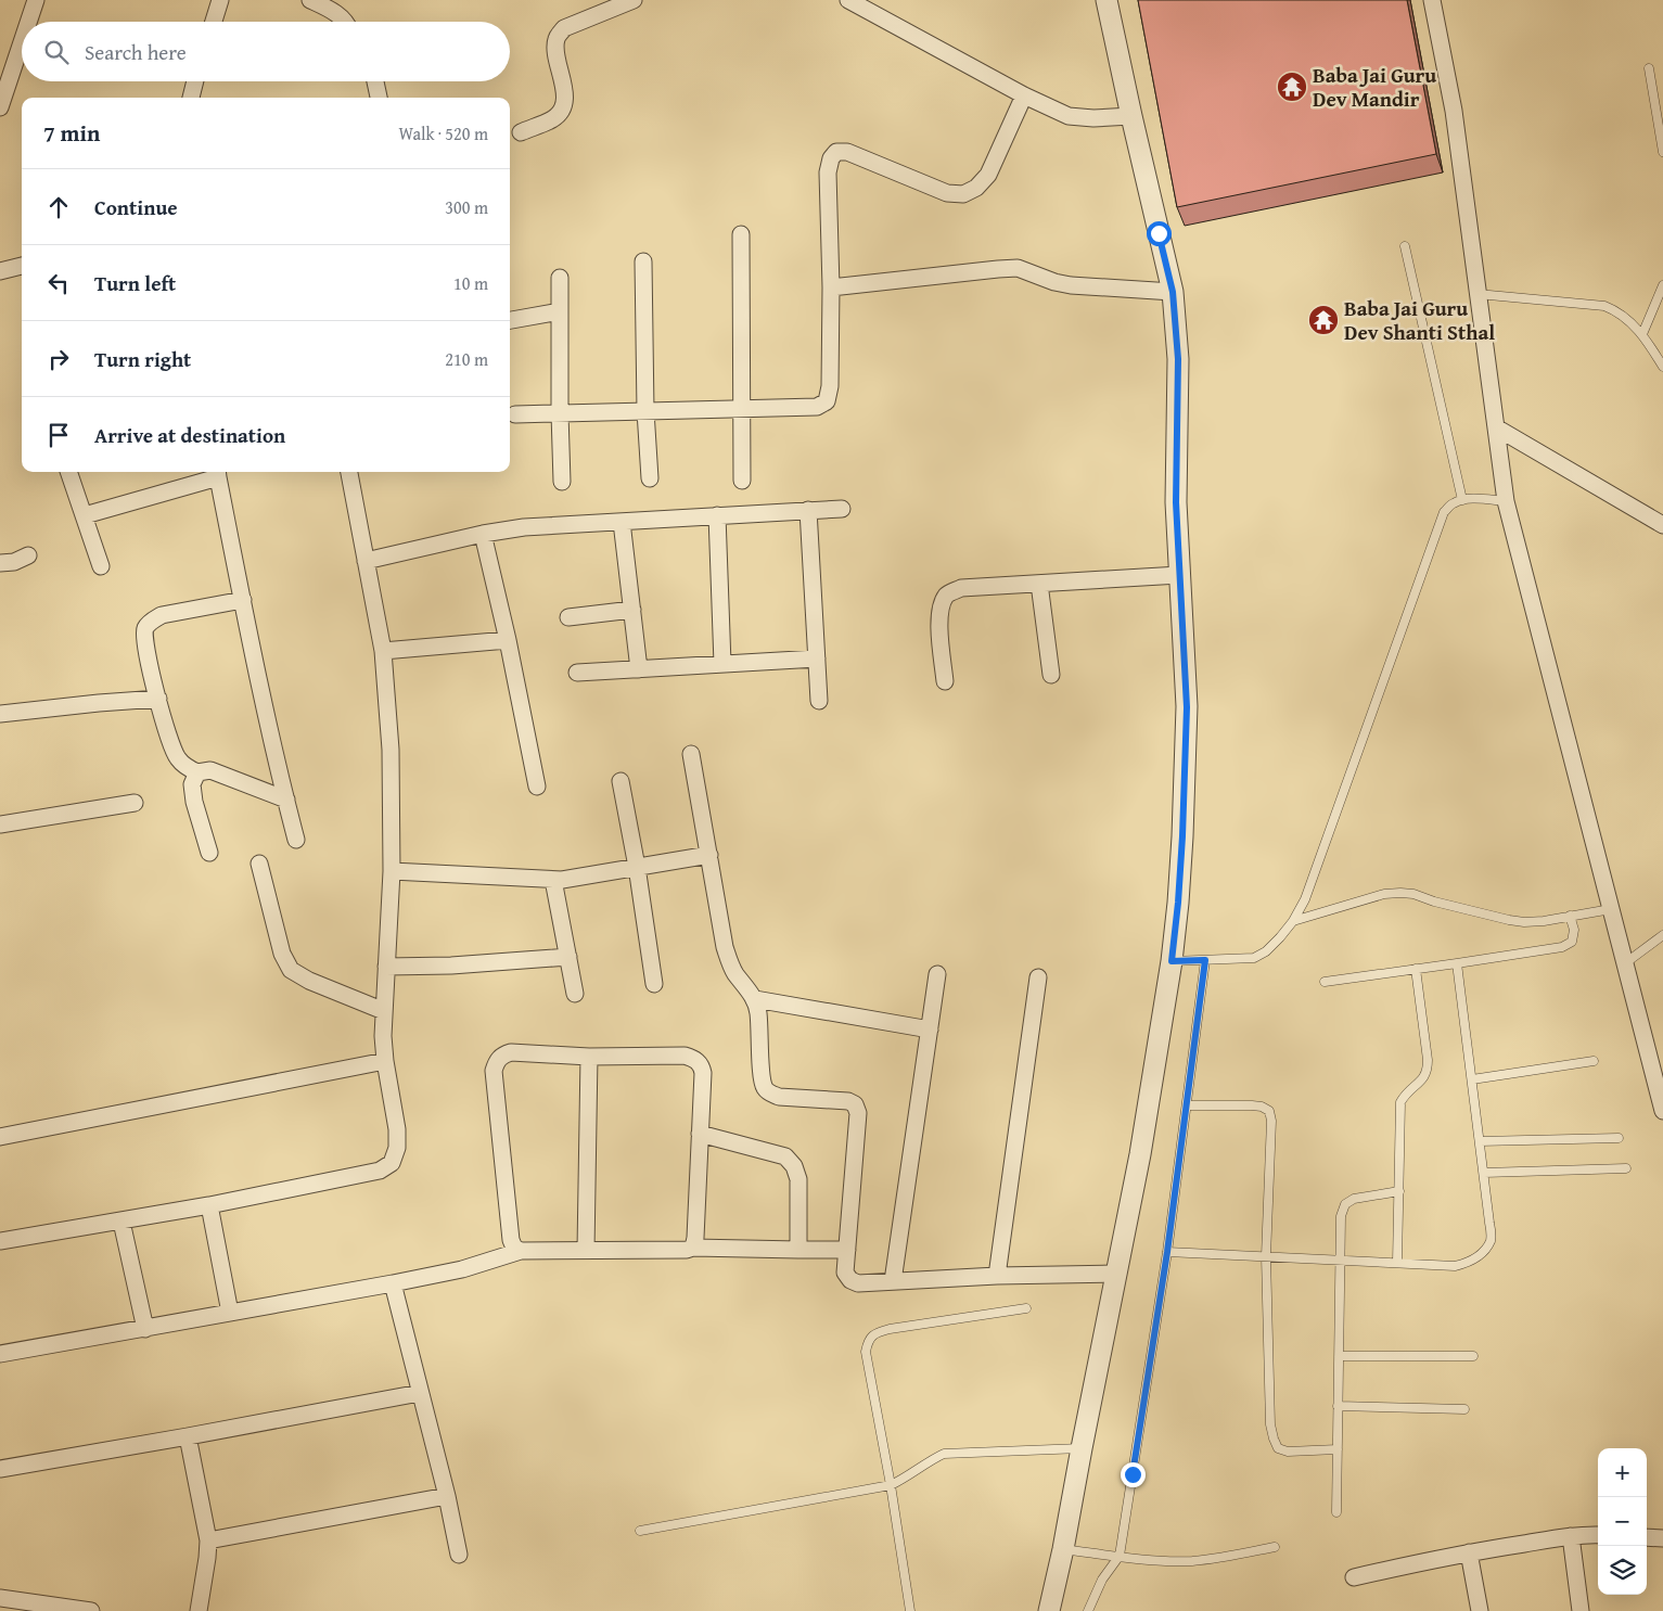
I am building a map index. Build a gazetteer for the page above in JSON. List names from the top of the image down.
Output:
{
  "places": {
    "temple": ["Baba Jai Guru Dev Mandir", "Baba Jai Guru Dev Shanti Sthal"]
  },
  "page": {
    "search": "Search here",
    "heading": ["7 min", "Walk · 520 m"],
    "list": [
      ["Continue", "300 m"],
      ["Turn left", "10 m"],
      ["Turn right", "210 m"],
      "Arrive at destination"
    ],
    "map_buttons": ["+", "−"]
  }
}
